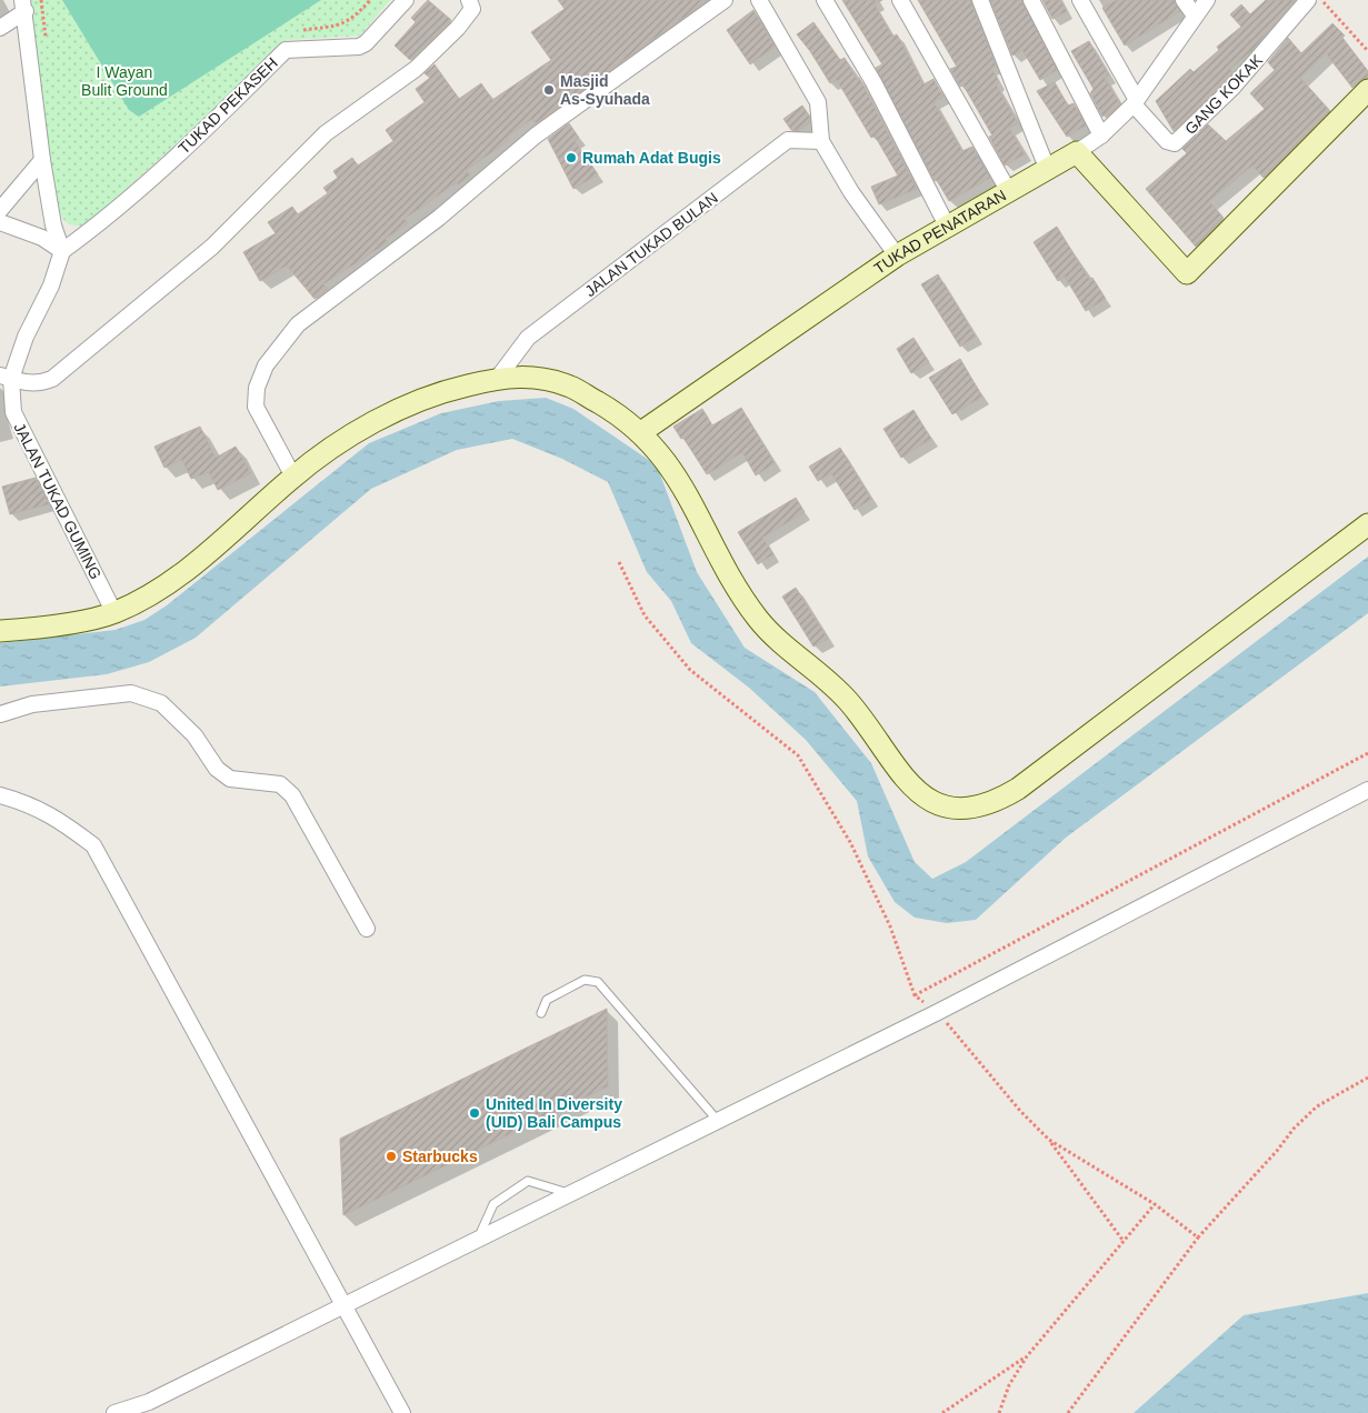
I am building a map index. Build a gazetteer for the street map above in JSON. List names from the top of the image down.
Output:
{
  "streets": {
    "street": [
      "GANG KOKAK",
      "TUKAD PEKASEH",
      "TUKAD PENATARAN",
      "JALAN TUKAD BULAN",
      "JALAN TUKAD GUMING"
    ]
  },
  "crossings": [
    ["GANG KOKAK", "TUKAD PENATARAN"],
    ["TUKAD PEKASEH", "JALAN TUKAD GUMING"]
  ],
  "parks": ["I Wayan Bulit Ground"],
  "places": [
    "Masjid As-Syuhada",
    "Rumah Adat Bugis",
    "United In Diversity (UID) Bali Campus",
    "Starbucks"
  ]
}
